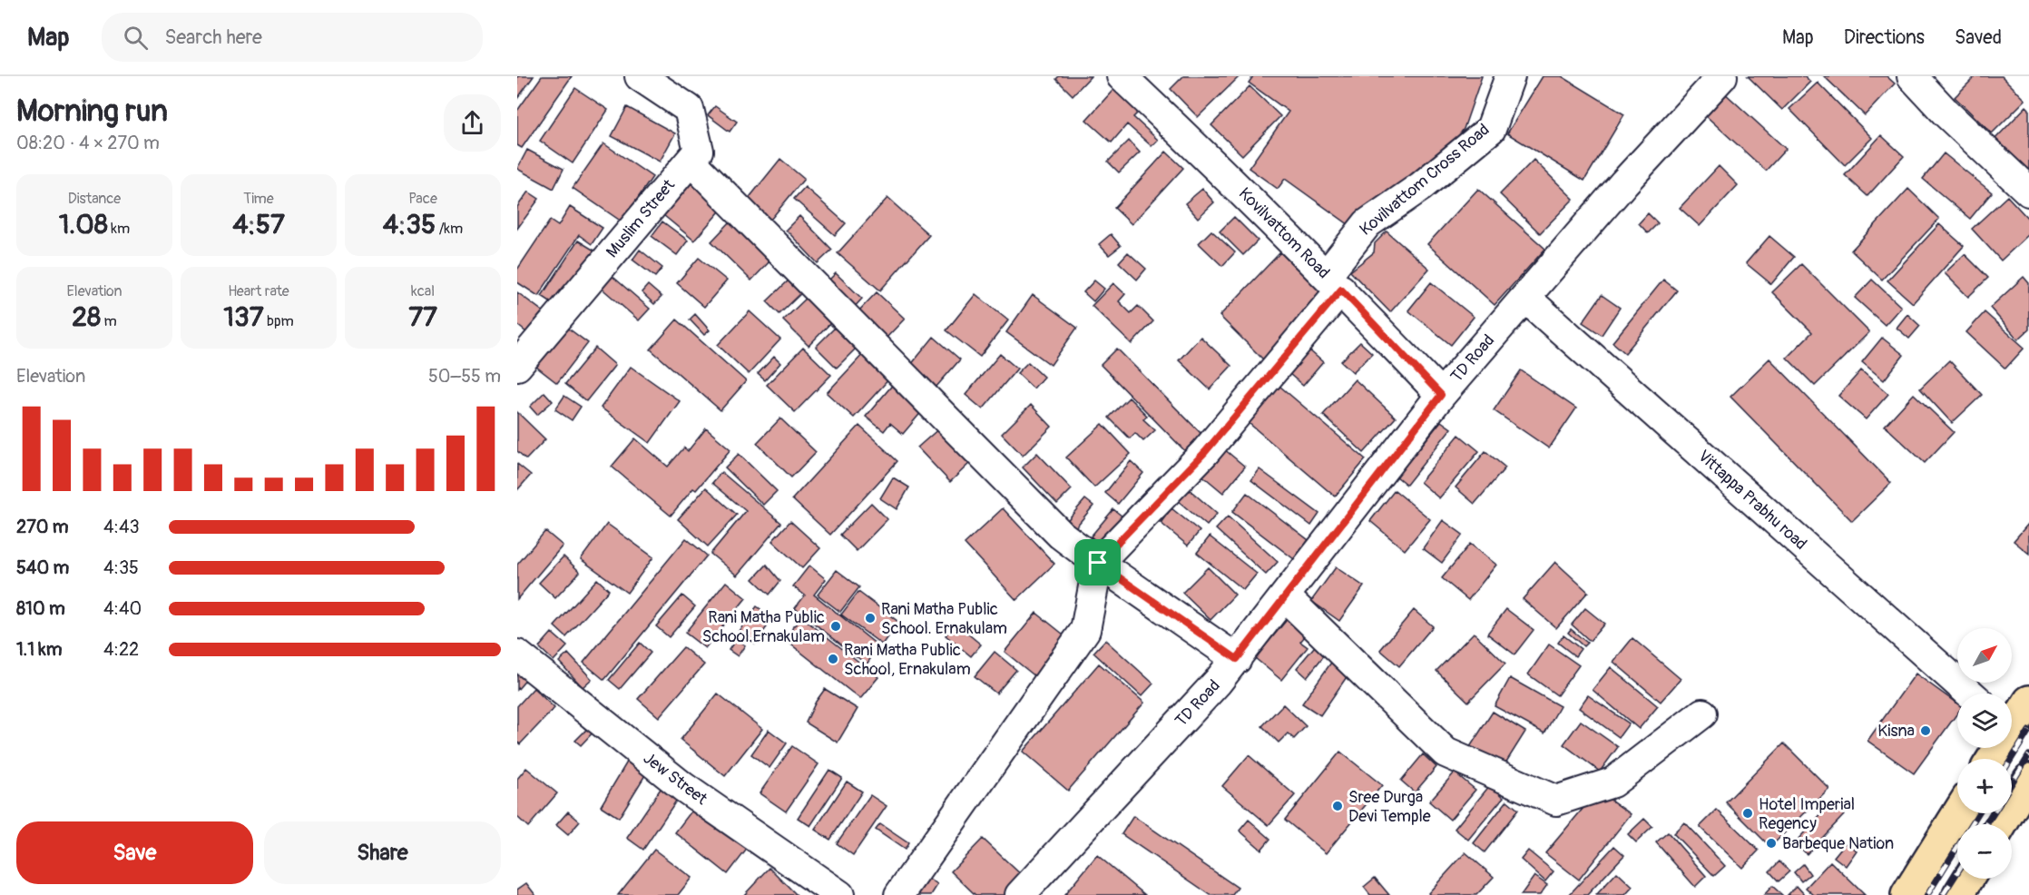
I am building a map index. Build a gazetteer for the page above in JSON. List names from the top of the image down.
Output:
{
  "streets": {
    "street": [
      "Kovilvattom Cross Road",
      "Muslim Street",
      "Kovilvattom Road",
      "TD Road",
      "Vittappa Prabhu road",
      "Jew Street"
    ]
  },
  "crossings": [
    ["Kovilvattom Cross Road", "Kovilvattom Road"],
    ["Kovilvattom Road", "TD Road"],
    ["TD Road", "Vittappa Prabhu road"]
  ],
  "places": [
    "Rani Matha Public School. Ernakulam",
    "Rani Matha Public School.Ernakulam",
    "Rani Matha Public School, Ernakulam",
    "Kisna",
    "Sree Durga Devi Temple",
    "Hotel Imperial Regency",
    "Barbeque Nation"
  ],
  "north": "top right",
  "page": {
    "header": "Map",
    "search": "Search here",
    "nav": ["Map", "Directions", "Saved"],
    "heading": ["Morning run", "08:20 · 4 × 270 m"],
    "stats": [
      ["Distance", "1.08 km"],
      ["Time", "4:57"],
      ["Pace", "4:35 /km"],
      ["Elevation", "28 m"],
      ["Heart rate", "137 bpm"],
      ["kcal", "77"]
    ],
    "chart": ["Elevation", "50–55 m"],
    "list": [
      {
        "name": "270 m",
        "note": "4:43"
      },
      {
        "name": "540 m",
        "note": "4:35"
      },
      {
        "name": "810 m",
        "note": "4:40"
      },
      {
        "name": "1.1 km",
        "note": "4:22"
      }
    ],
    "map_buttons": ["+", "−"],
    "buttons": ["Save", "Share"]
  }
}
